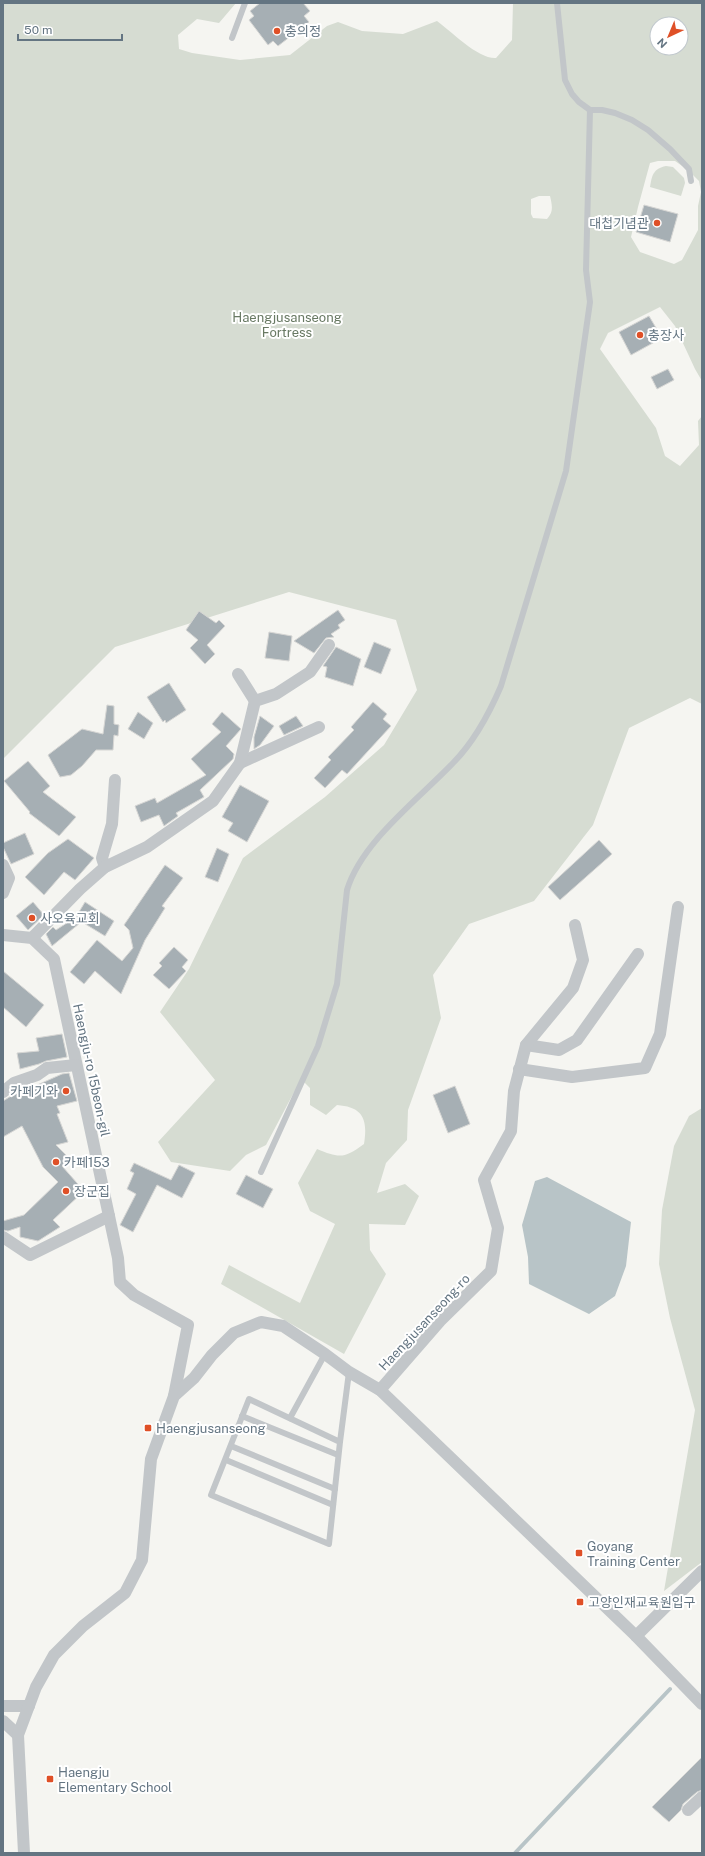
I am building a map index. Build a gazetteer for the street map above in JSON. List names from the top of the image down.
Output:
{
  "streets": {
    "street": ["Haengju-ro 15beon-gil", "Haengjusanseong-ro"]
  },
  "crossings": [
    ["Haengju-ro 15beon-gil", "Haengjusanseong-ro"]
  ],
  "parks": ["Haengjusanseong Fortress"],
  "places": {
    "other": [
      "충의정",
      "대첩기념관",
      "충장사",
      "사오육교회",
      "카페기와",
      "카페153",
      "장군집"
    ],
    "transit": [
      "Haengjusanseong",
      "Goyang Training Center",
      "고양인재교육원입구",
      "Haengju Elementary School"
    ]
  },
  "scale_bar": "50 m",
  "north": "bottom left"
}
